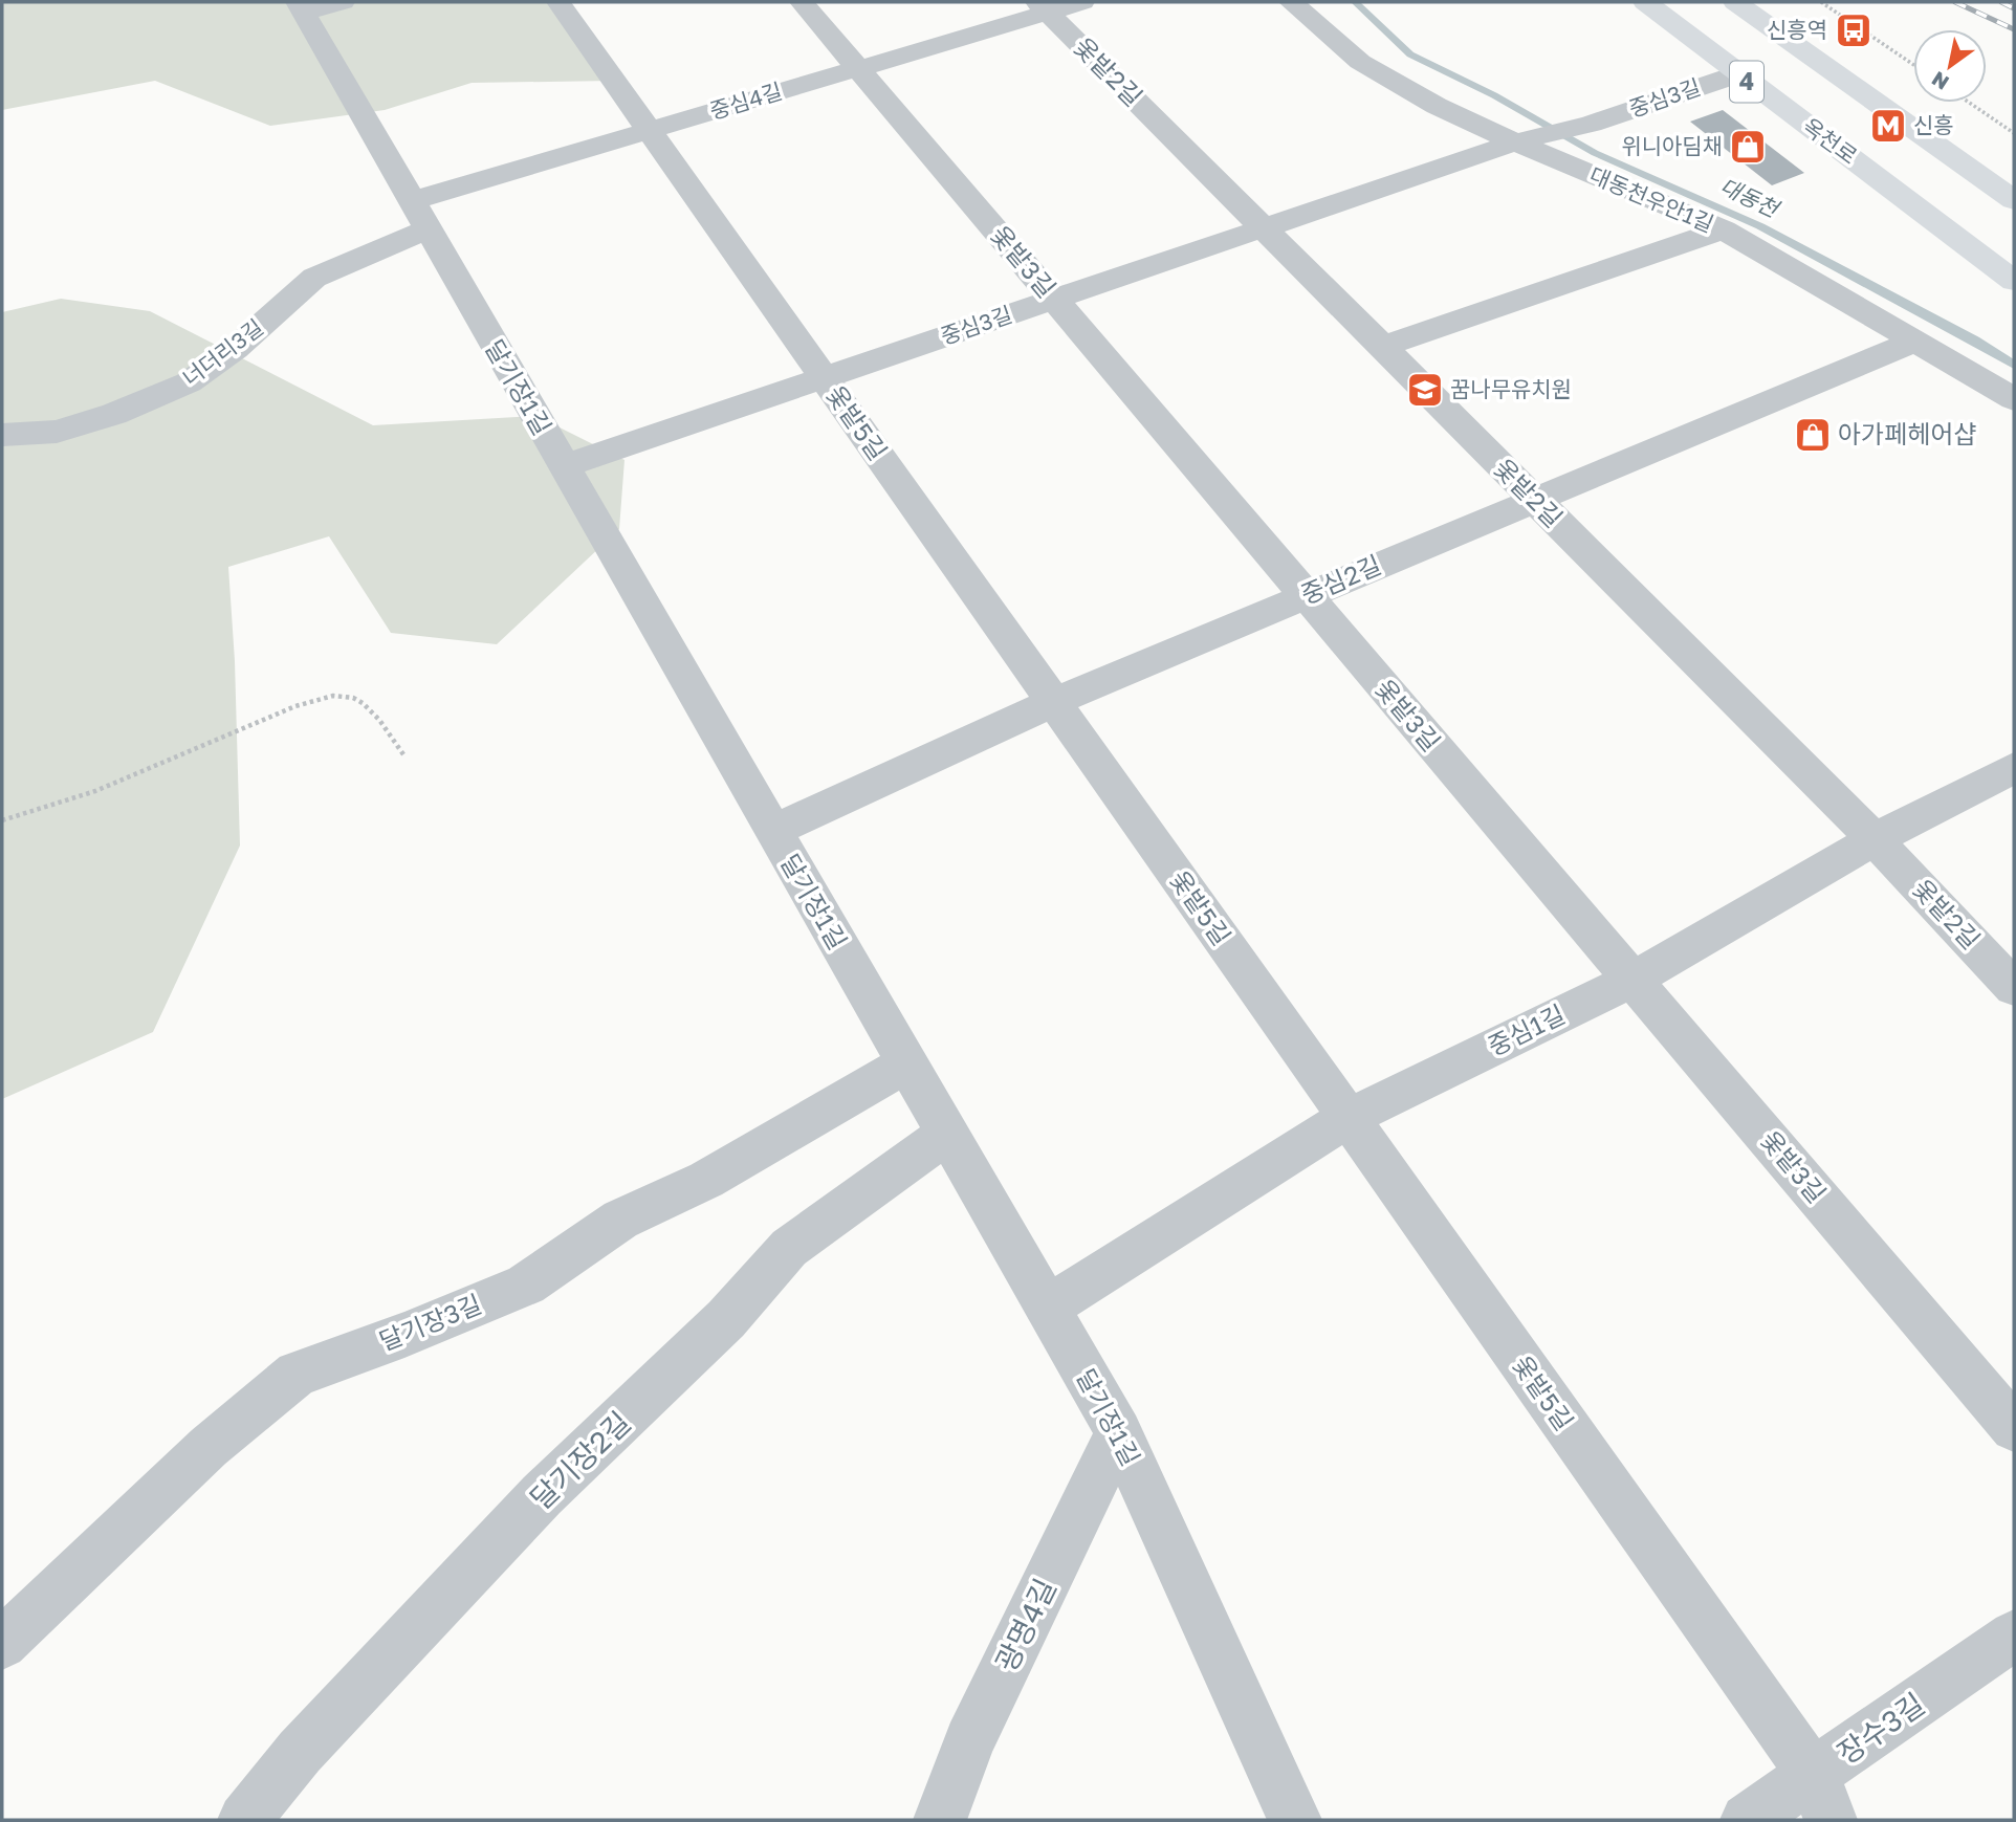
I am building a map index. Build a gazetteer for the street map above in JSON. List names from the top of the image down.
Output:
{
  "streets": {
    "main road": ["4", "옥천로"],
    "street": [
      "옻밭2길",
      "중심3길",
      "중심4길",
      "대동천우안1길",
      "옻밭3길",
      "너더리3길",
      "달기장1길",
      "옻밭5길",
      "중심2길",
      "중심1길",
      "달기장3길",
      "달기장2길",
      "광명4길",
      "장수3길"
    ]
  },
  "crossings": [
    ["옻밭2길", "중심3길"],
    ["옻밭2길", "중심4길"],
    ["옻밭2길", "중심2길"],
    ["옻밭2길", "중심1길"],
    ["중심3길", "옥천로"],
    ["중심3길", "대동천우안1길"],
    ["중심3길", "옻밭3길"],
    ["중심3길", "달기장1길"],
    ["중심3길", "옻밭5길"],
    ["중심4길", "옻밭3길"],
    ["중심4길", "너더리3길"],
    ["중심4길", "달기장1길"],
    ["중심4길", "옻밭5길"],
    ["대동천우안1길", "중심2길"],
    ["옻밭3길", "중심2길"],
    ["옻밭3길", "중심1길"],
    ["너더리3길", "달기장1길"],
    ["달기장1길", "중심2길"],
    ["달기장1길", "중심1길"],
    ["달기장1길", "달기장3길"],
    ["달기장1길", "달기장2길"],
    ["달기장1길", "광명4길"],
    ["옻밭5길", "중심2길"],
    ["옻밭5길", "중심1길"],
    ["옻밭5길", "장수3길"]
  ],
  "water": ["대동천"],
  "places": {
    "bus stop": ["신흥역"],
    "metro station": ["신흥"],
    "shop": ["위니아딤채", "아가페헤어샵"],
    "school or university": ["꿈나무유치원"]
  },
  "north": "bottom left"
}
